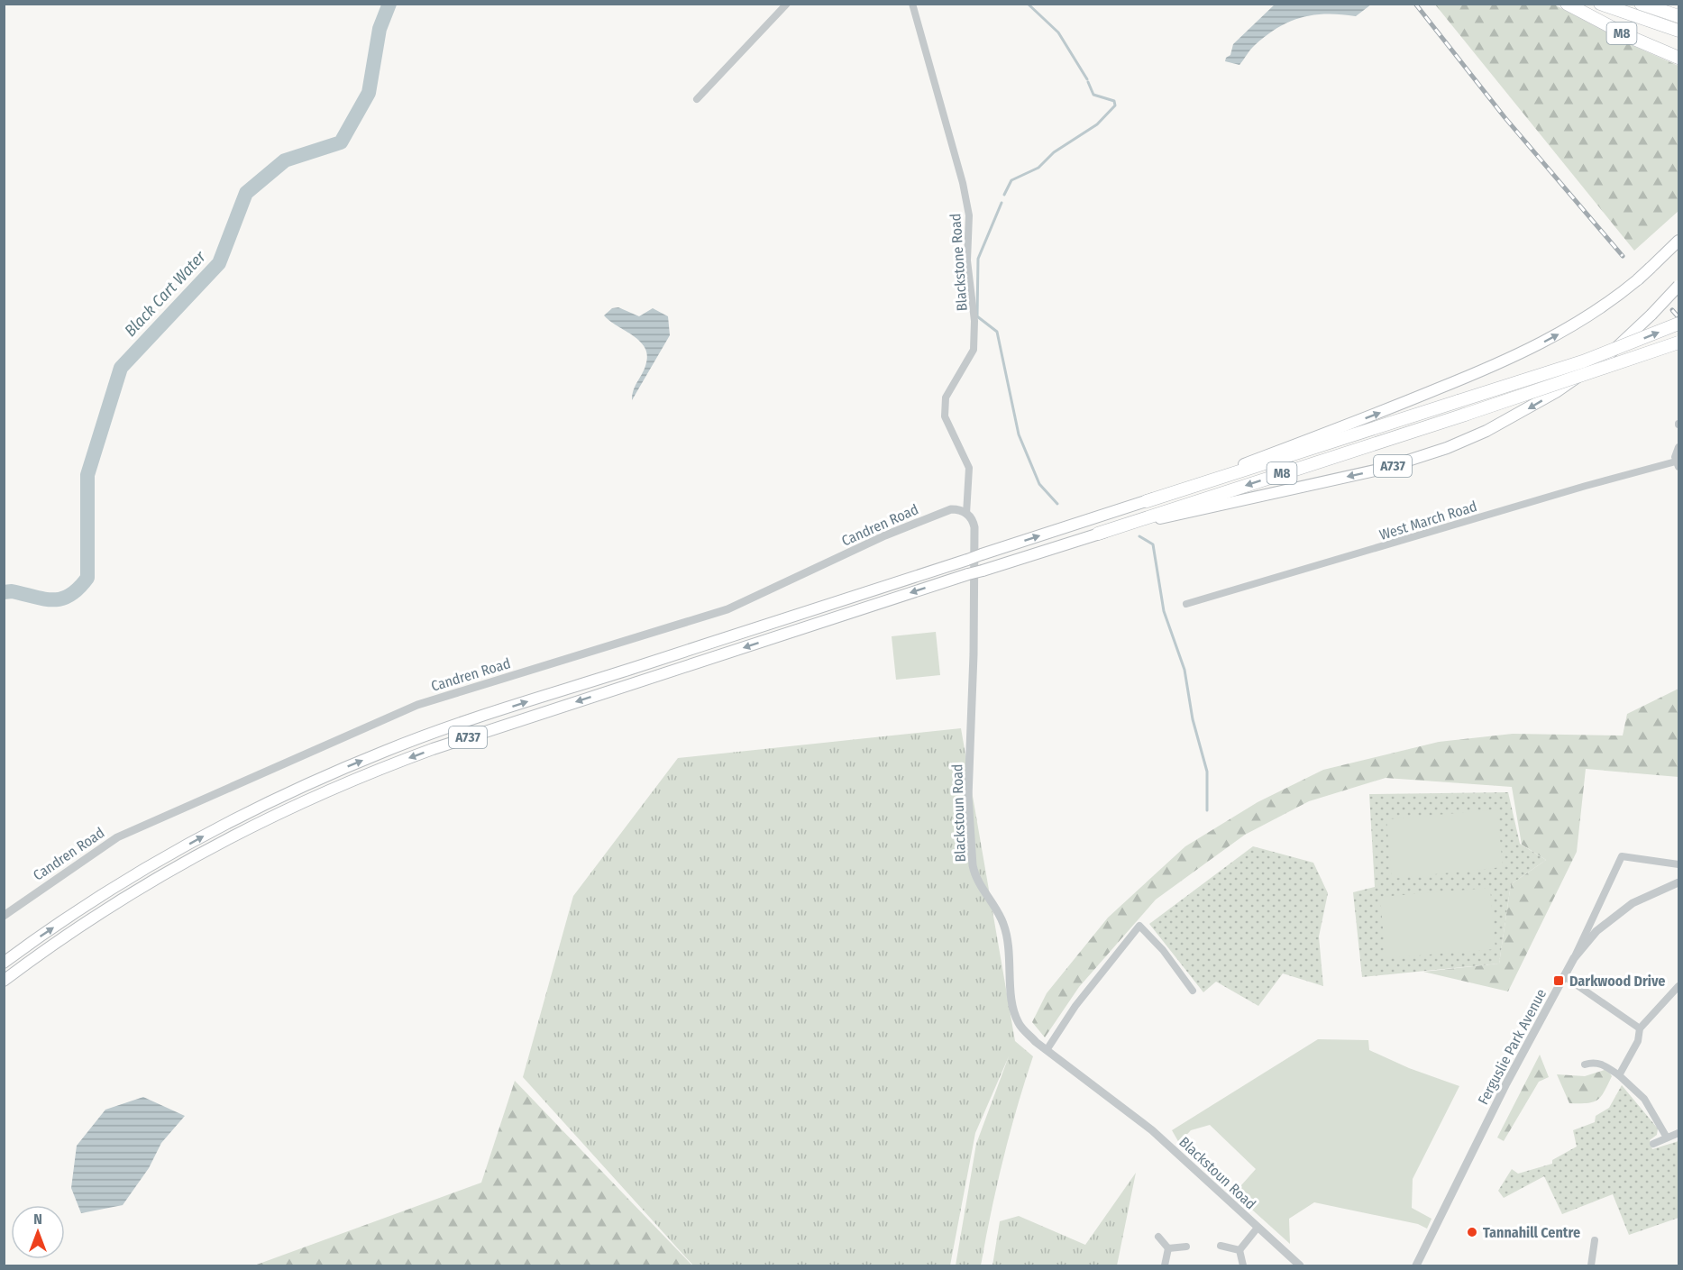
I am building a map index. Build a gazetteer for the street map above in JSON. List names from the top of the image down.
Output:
{
  "streets": {
    "highway": ["M8", "A737"],
    "street": [
      "Blackstone Road",
      "West March Road",
      "Candren Road",
      "Blackstoun Road",
      "Ferguslie Park Avenue"
    ]
  },
  "crossings": [
    ["M8", "A737"],
    ["Blackstone Road", "Candren Road"],
    ["Blackstone Road", "Blackstoun Road"],
    ["Candren Road", "Blackstoun Road"]
  ],
  "water": ["Black Cart Water"],
  "places": {
    "transit": ["Darkwood Drive"],
    "other": ["Tannahill Centre"]
  },
  "north": "top"
}
